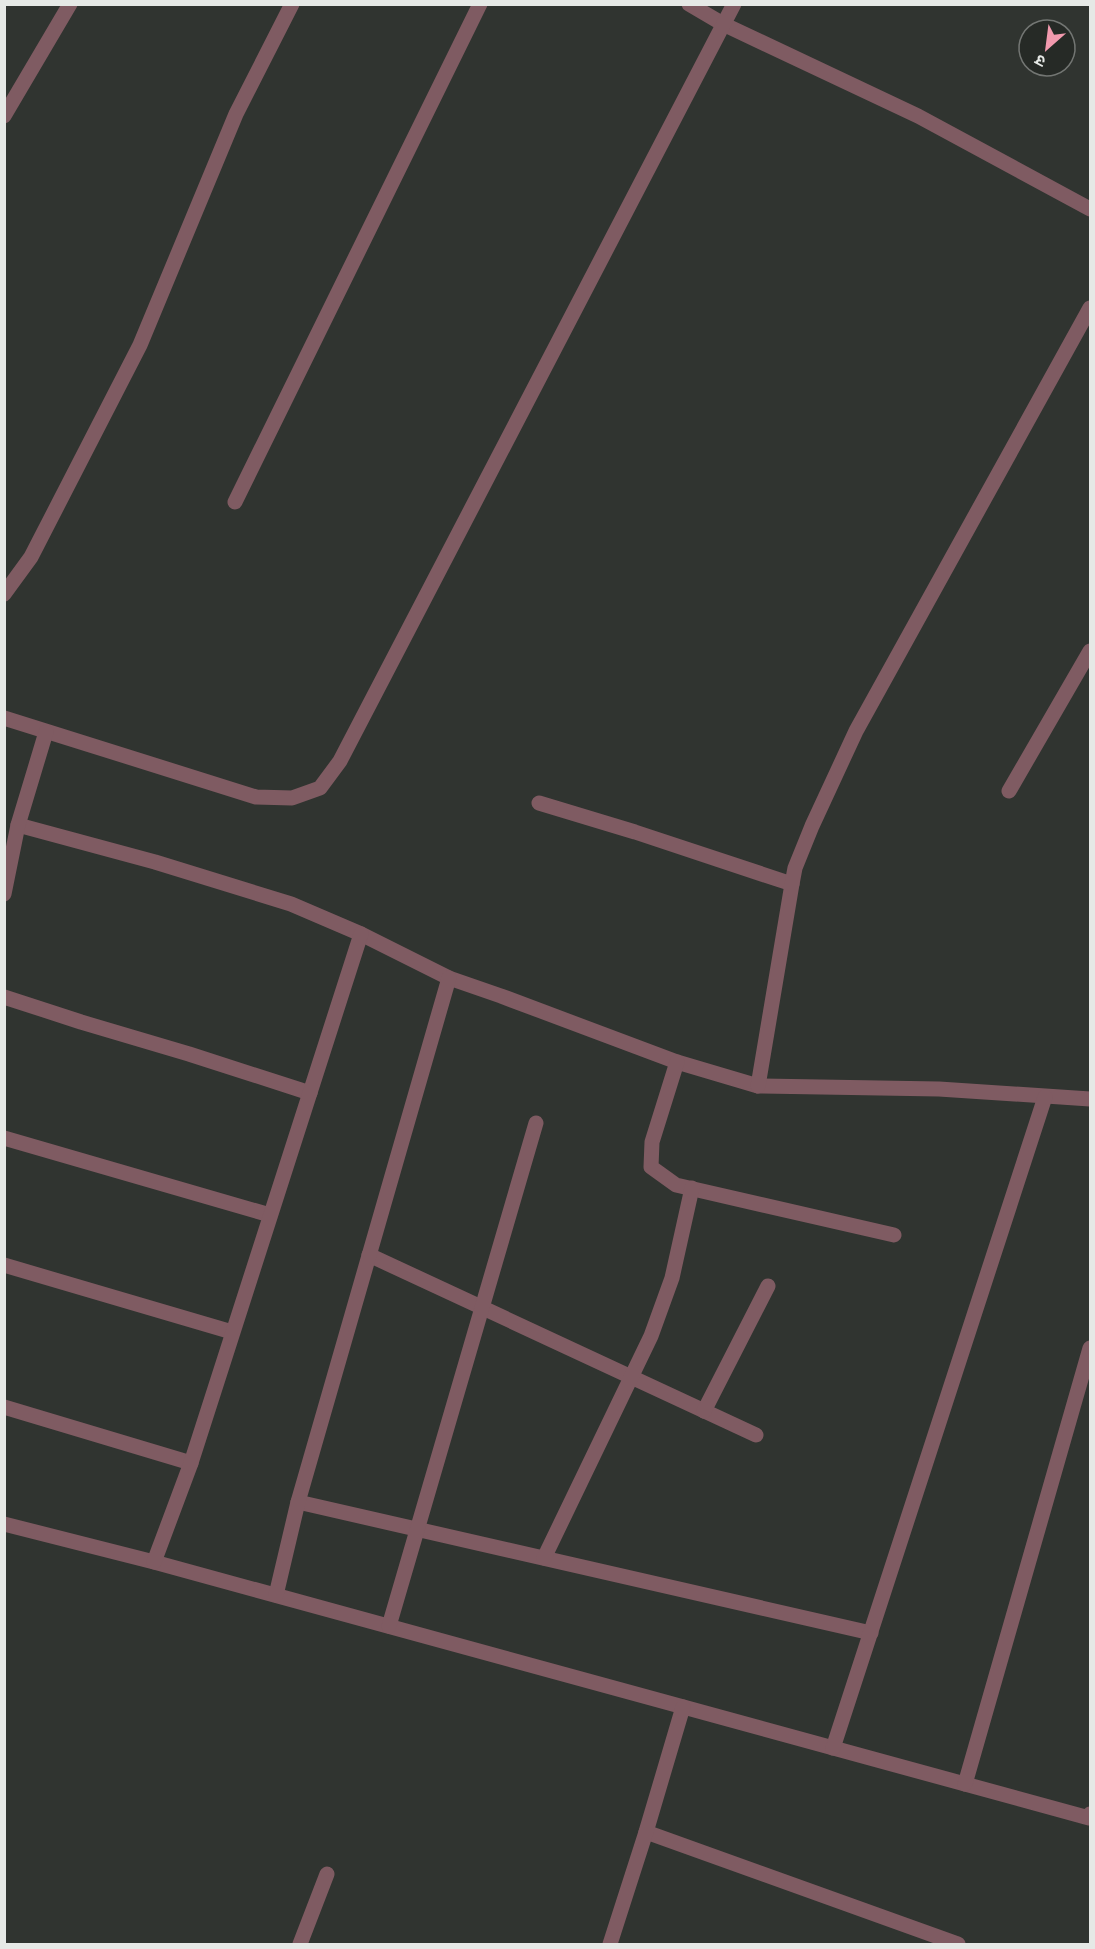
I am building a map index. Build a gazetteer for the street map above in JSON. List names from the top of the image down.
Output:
{
  "north": "bottom left"
}
